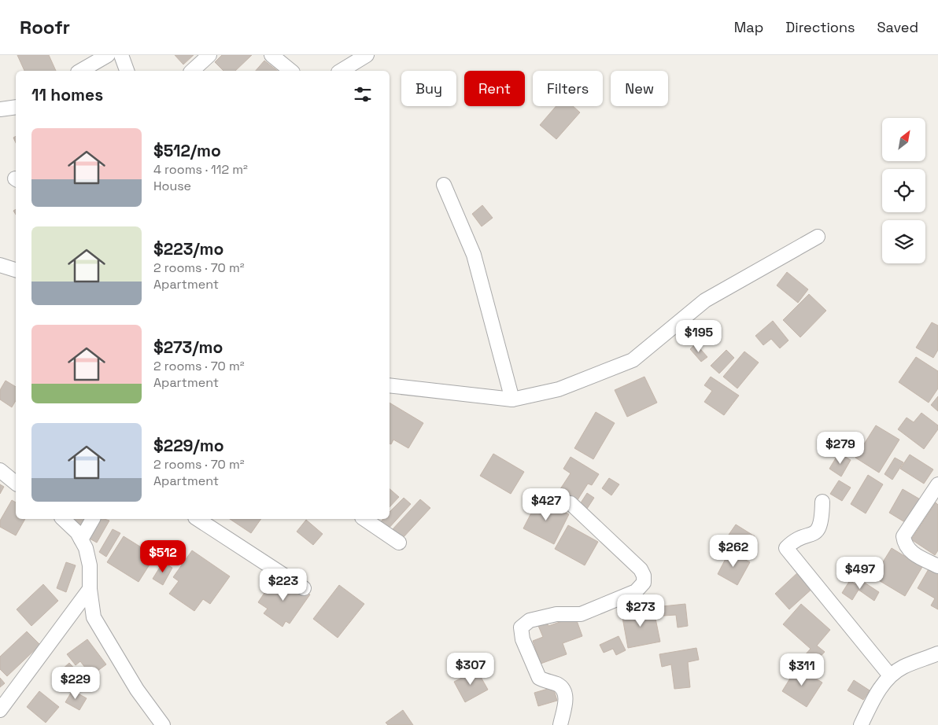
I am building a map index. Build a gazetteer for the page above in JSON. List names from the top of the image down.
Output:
{
  "north": "top right",
  "page": {
    "header": "Roofr",
    "nav": ["Map", "Directions", "Saved"],
    "chip": [
      "Buy",
      "Rent",
      "Filters",
      "New"
    ],
    "heading": "11 homes",
    "list": [
      {
        "name": "$512/mo",
        "note": "4 rooms · 112 m² · House"
      },
      {
        "name": "$223/mo",
        "note": "2 rooms · 70 m² · Apartment"
      },
      {
        "name": "$273/mo",
        "note": "2 rooms · 70 m² · Apartment"
      },
      {
        "name": "$229/mo",
        "note": "2 rooms · 70 m² · Apartment"
      }
    ],
    "price": [
      "$195",
      "$279",
      "$427",
      "$262",
      "$512",
      "$497",
      "$223",
      "$273",
      "$307",
      "$311",
      "$229"
    ]
  }
}
